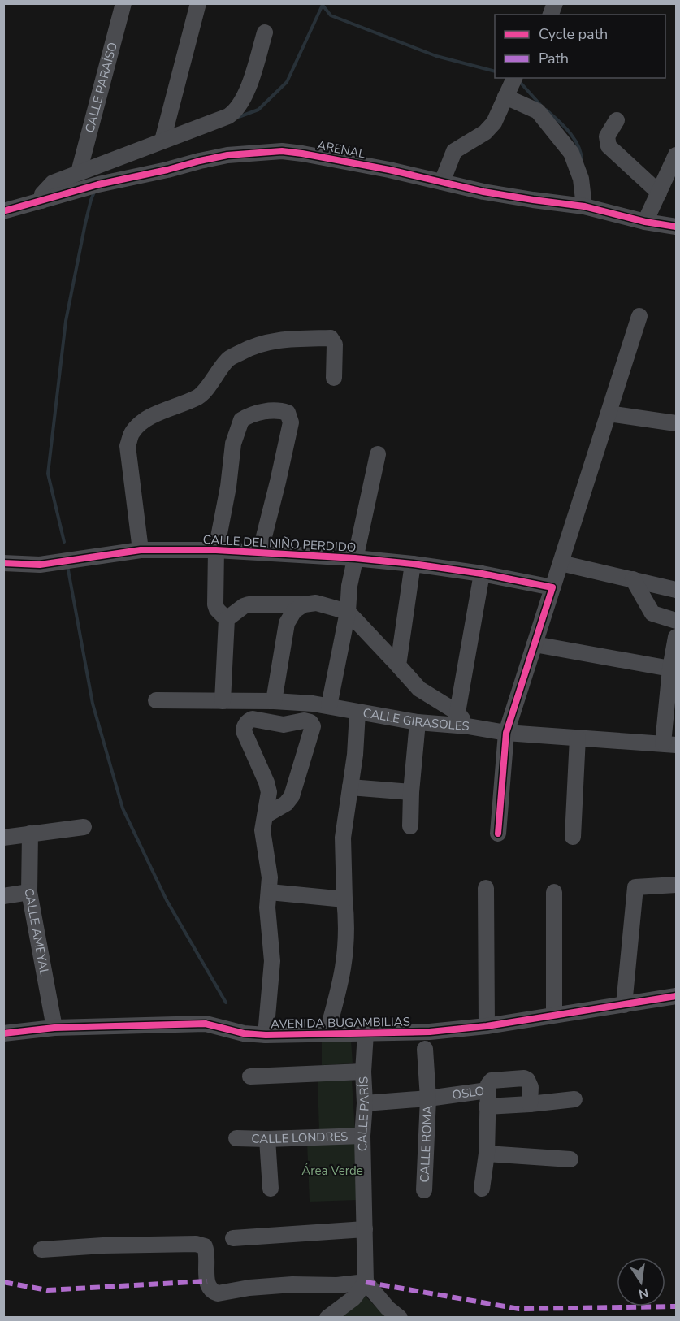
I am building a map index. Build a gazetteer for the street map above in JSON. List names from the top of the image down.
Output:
{
  "streets": {
    "street": [
      "CALLE PARAÍSO",
      "ARENAL",
      "CALLE DEL NIÑO PERDIDO",
      "CALLE GIRASOLES",
      "CALLE AMEYAL",
      "AVENIDA BUGAMBILIAS",
      "OSLO",
      "CALLE PARÍS",
      "CALLE LONDRES",
      "CALLE ROMA"
    ]
  },
  "crossings": [
    ["CALLE AMEYAL", "AVENIDA BUGAMBILIAS"],
    ["AVENIDA BUGAMBILIAS", "CALLE PARÍS"],
    ["OSLO", "CALLE PARÍS"],
    ["OSLO", "CALLE ROMA"],
    ["CALLE PARÍS", "CALLE LONDRES"]
  ],
  "parks": ["Área Verde"],
  "legend": ["Cycle path", "Path"],
  "north": "bottom"
}
